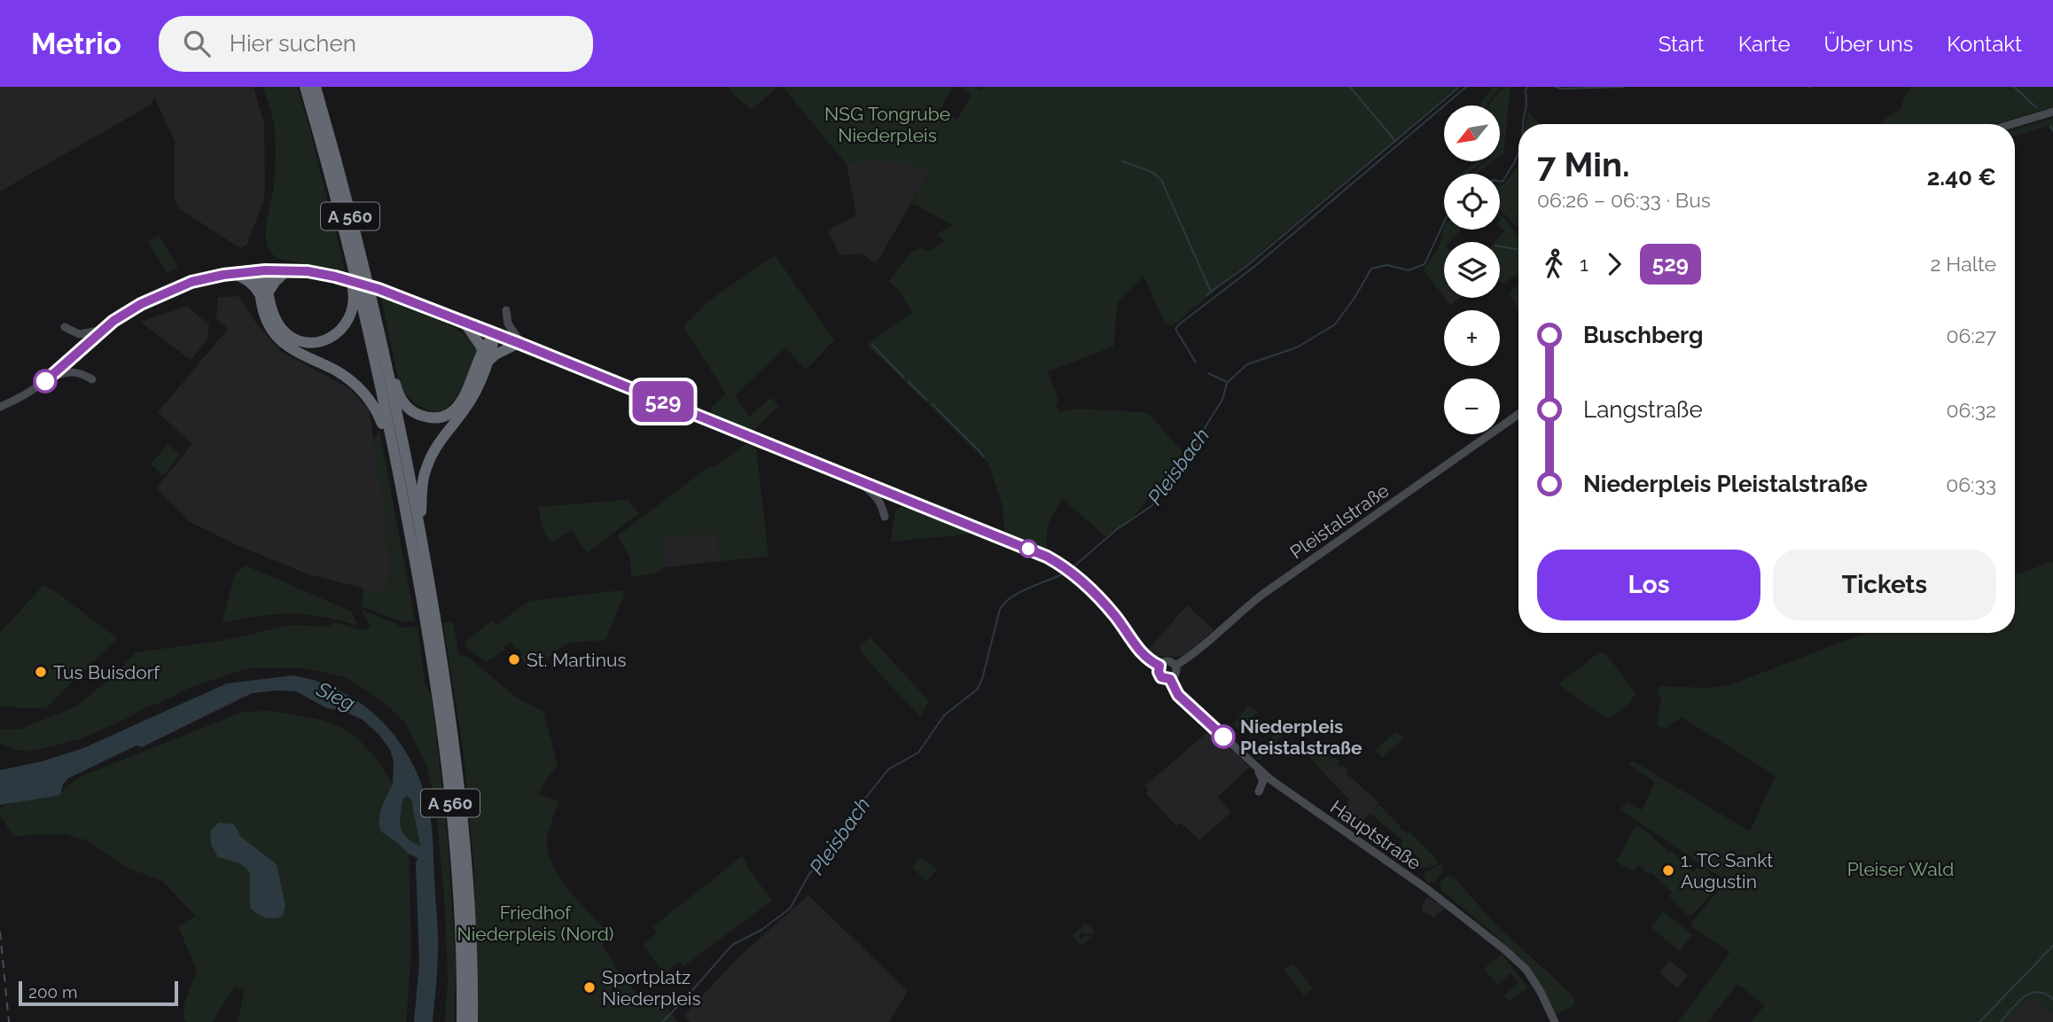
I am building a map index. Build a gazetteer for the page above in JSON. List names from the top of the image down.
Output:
{
  "streets": {
    "highway": ["A 560"],
    "main road": ["Pleistalstraße", "Hauptstraße"]
  },
  "crossings": [
    ["Pleistalstraße", "Hauptstraße"]
  ],
  "water": ["Pleisbach", "Sieg"],
  "parks": ["NSG Tongrube Niederpleis", "Pleiser Wald", "Friedhof Niederpleis (Nord)"],
  "places": [
    "St. Martinus",
    "Tus Buisdorf",
    "Niederpleis Pleistalstraße",
    "1. TC Sankt Augustin",
    "Sportplatz Niederpleis"
  ],
  "lines": ["bus line 529"],
  "scale_bar": "200 m",
  "north": "bottom left",
  "page": {
    "header": "Metrio",
    "search": "Hier suchen",
    "nav": [
      "Start",
      "Karte",
      "Über uns",
      "Kontakt"
    ],
    "on_map": "529",
    "map_buttons": ["+", "−"],
    "heading": ["7 Min.", "06:26 – 06:33 · Bus", "2.40 €"],
    "legs": ["1", "529", "2 Halte"],
    "list": [
      {
        "name": "Buschberg",
        "value": "06:27"
      },
      {
        "name": "Langstraße",
        "value": "06:32"
      },
      {
        "name": "Niederpleis Pleistalstraße",
        "value": "06:33"
      }
    ],
    "buttons": ["Los", "Tickets"],
    "scale": "200 m"
  }
}
